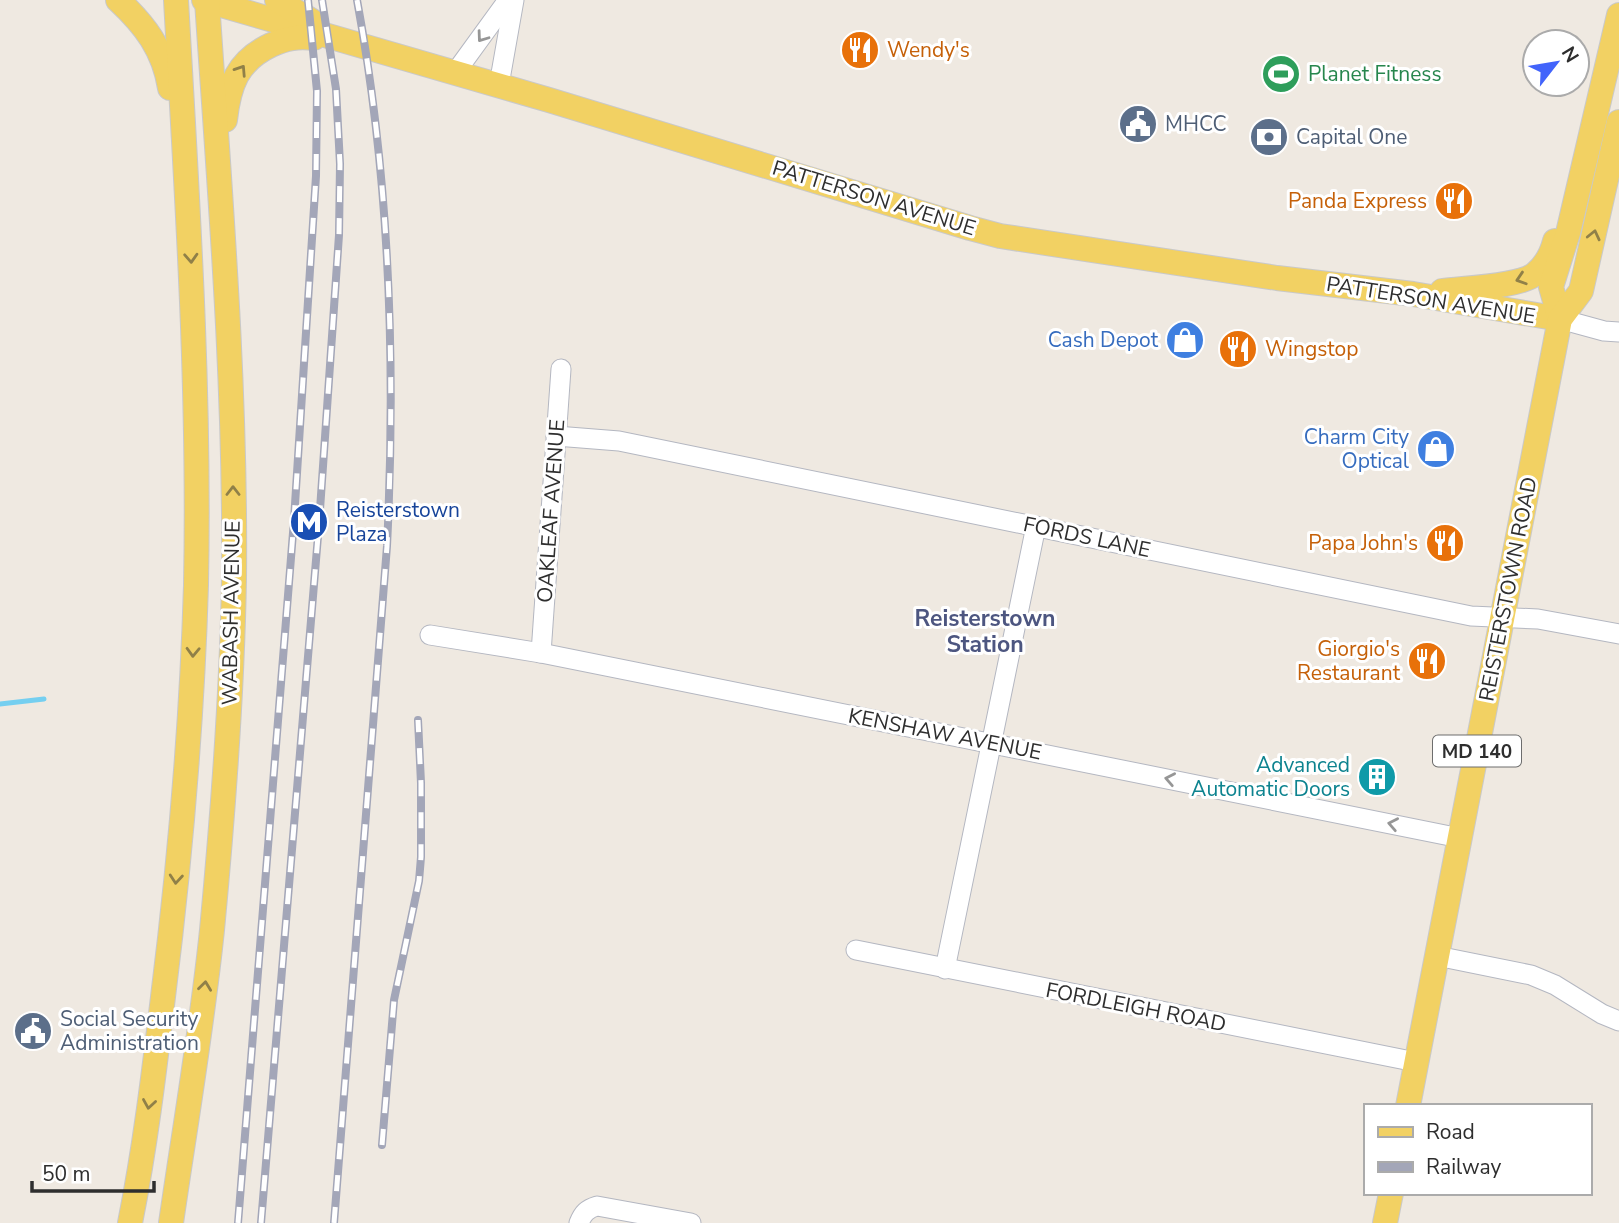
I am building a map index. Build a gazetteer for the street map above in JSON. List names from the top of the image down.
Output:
{
  "streets": {
    "main road": [
      "PATTERSON AVENUE",
      "REISTERSTOWN ROAD",
      "WABASH AVENUE",
      "MD 140"
    ],
    "street": [
      "OAKLEAF AVENUE",
      "FORDS LANE",
      "KENSHAW AVENUE",
      "FORDLEIGH ROAD"
    ]
  },
  "crossings": [
    ["PATTERSON AVENUE", "REISTERSTOWN ROAD"],
    ["PATTERSON AVENUE", "WABASH AVENUE"],
    ["OAKLEAF AVENUE", "FORDS LANE"],
    ["OAKLEAF AVENUE", "KENSHAW AVENUE"],
    ["FORDS LANE", "REISTERSTOWN ROAD"],
    ["REISTERSTOWN ROAD", "KENSHAW AVENUE"],
    ["REISTERSTOWN ROAD", "FORDLEIGH ROAD"]
  ],
  "one_way": ["KENSHAW AVENUE"],
  "districts": ["Reisterstown Station"],
  "places": {
    "restaurant": [
      "Wendy's",
      "Panda Express",
      "Wingstop",
      "Papa John's",
      "Giorgio's Restaurant"
    ],
    "sports": ["Planet Fitness"],
    "public building": ["MHCC", "Social Security Administration"],
    "bank": ["Capital One"],
    "shop": ["Cash Depot", "Charm City Optical"],
    "metro station": ["Reisterstown Plaza"],
    "building": ["Advanced Automatic Doors"]
  },
  "legend": ["Road", "Railway"],
  "scale_bar": "50 m",
  "north": "top right"
}
